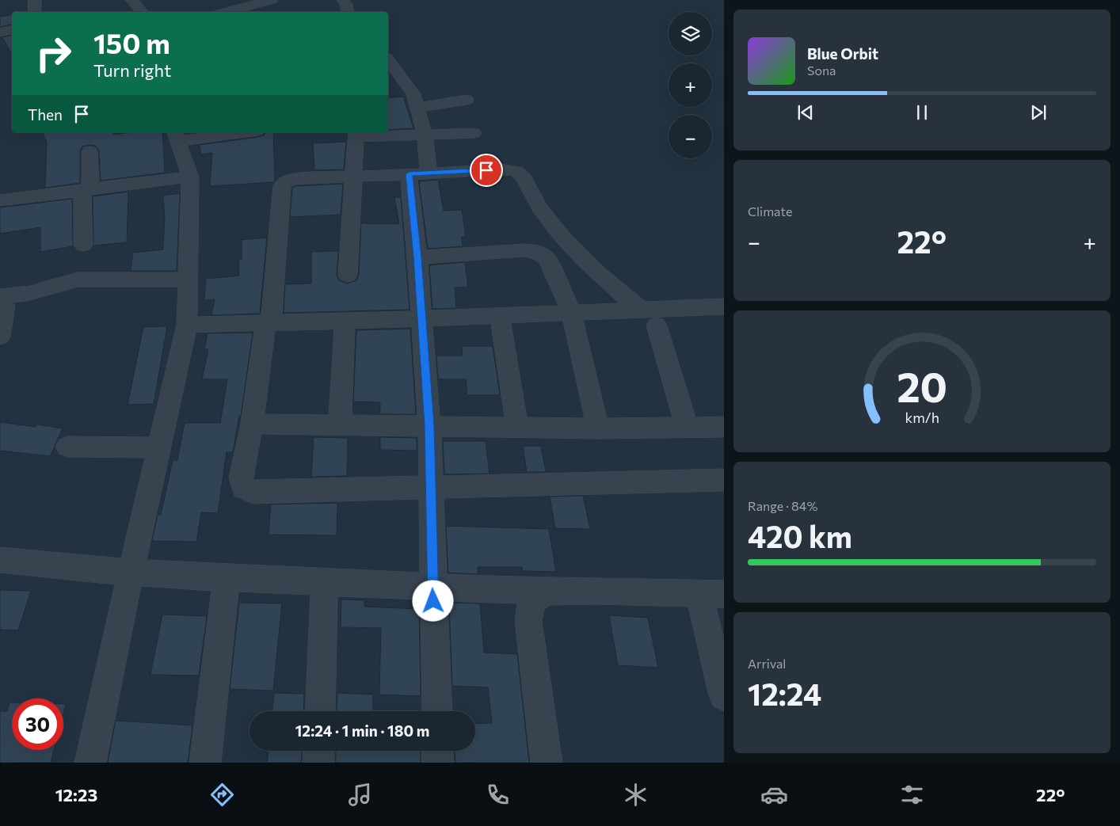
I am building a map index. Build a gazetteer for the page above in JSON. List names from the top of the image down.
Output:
{
  "page": {
    "map_buttons": ["+", "−"],
    "turn": ["150 m", "Turn right"],
    "song": ["Blue Orbit", "Sona"],
    "then": "Then",
    "tile": [
      "Climate",
      ["Range · 84%", "420 km"],
      ["Arrival", "12:24"]
    ],
    "heat": ["−", "22°", "+"],
    "limit": "30",
    "trip": "12:24 · 1 min · 180 m",
    "tabs": ["12:23", "22°"],
    "gauge": ["20", "km/h"]
  }
}
